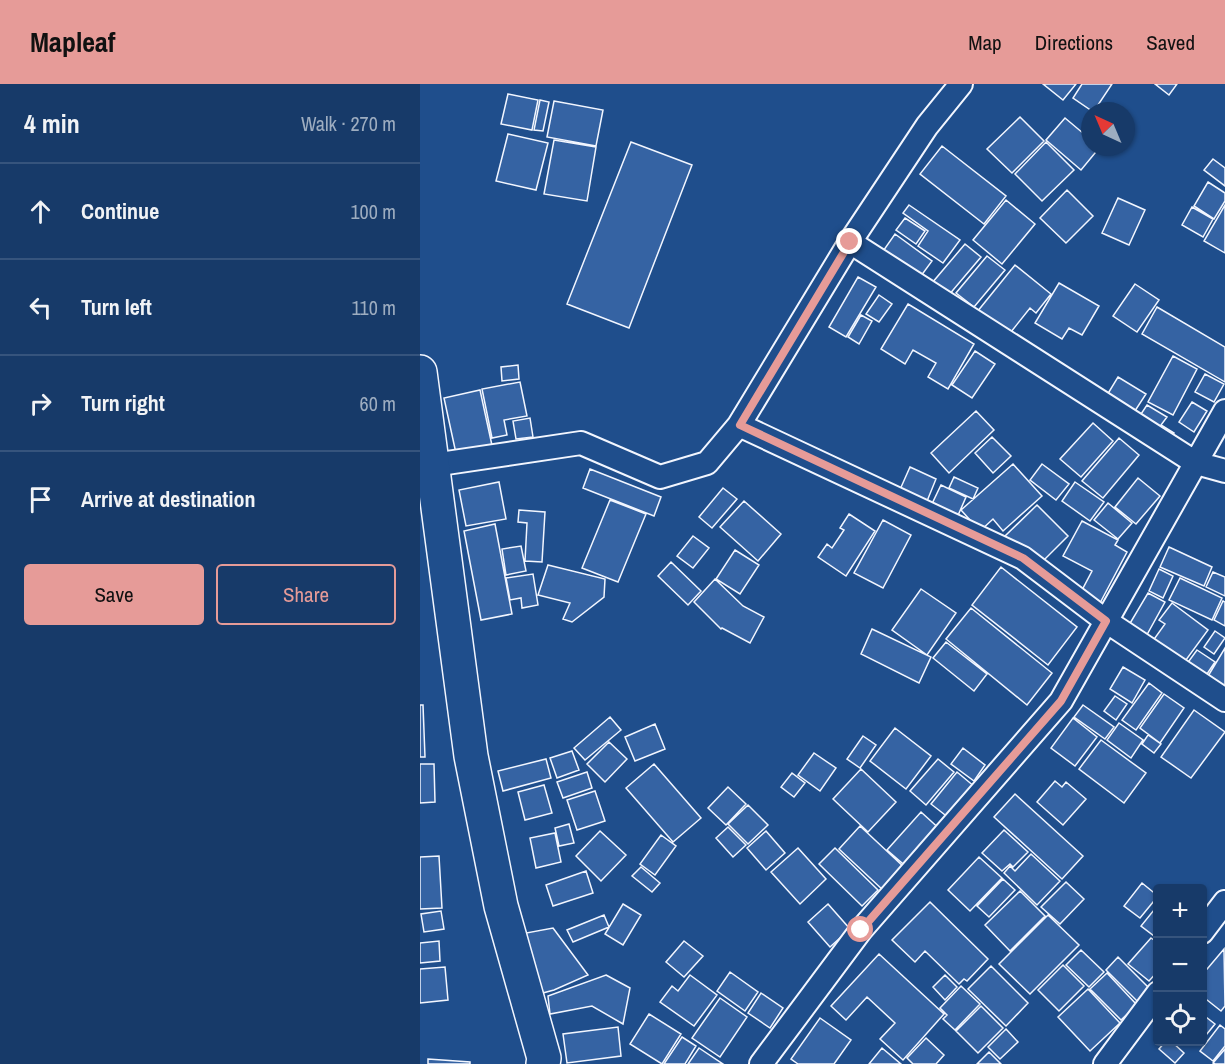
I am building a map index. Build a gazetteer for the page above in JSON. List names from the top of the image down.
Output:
{
  "north": "top left",
  "page": {
    "header": "Mapleaf",
    "nav": ["Map", "Directions", "Saved"],
    "heading": ["4 min", "Walk · 270 m"],
    "list": [
      ["Continue", "100 m"],
      ["Turn left", "110 m"],
      ["Turn right", "60 m"],
      "Arrive at destination"
    ],
    "buttons": ["Save", "Share"],
    "map_buttons": ["+", "−"]
  }
}
